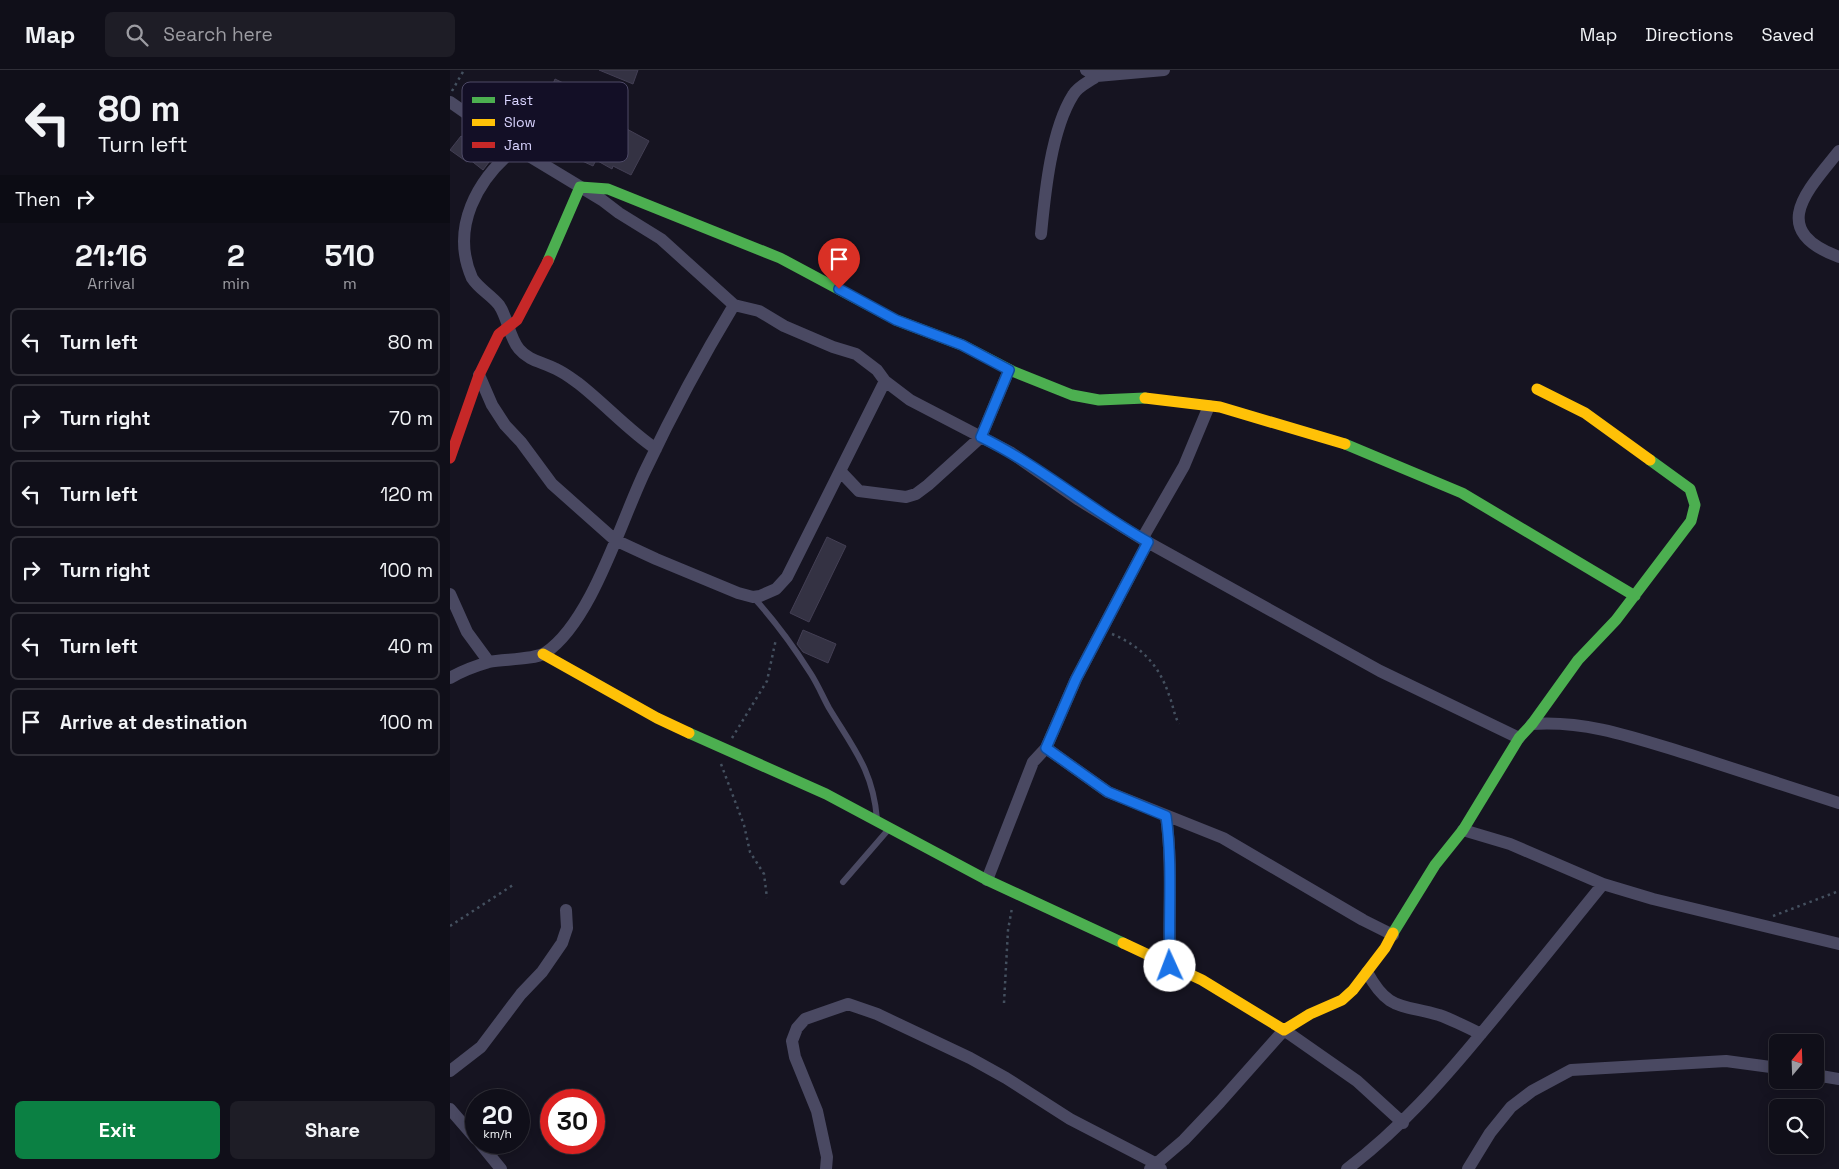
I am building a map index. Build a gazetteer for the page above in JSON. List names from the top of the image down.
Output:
{
  "legend": ["Fast", "Slow", "Jam"],
  "north": "top",
  "page": {
    "header": "Map",
    "search": "Search here",
    "nav": ["Map", "Directions", "Saved"],
    "turn": ["80 m", "Turn left"],
    "then": "Then",
    "eta": [
      "21:16",
      "Arrival",
      "2",
      "min",
      "510",
      "m"
    ],
    "list": [
      {
        "name": "Turn left",
        "value": "80 m"
      },
      {
        "name": "Turn right",
        "value": "70 m"
      },
      {
        "name": "Turn left",
        "value": "120 m"
      },
      {
        "name": "Turn right",
        "value": "100 m"
      },
      {
        "name": "Turn left",
        "value": "40 m"
      },
      {
        "name": "Arrive at destination",
        "value": "100 m"
      }
    ],
    "speed": "20 km/h",
    "limit": "30",
    "buttons": ["Exit", "Share"]
  }
}
